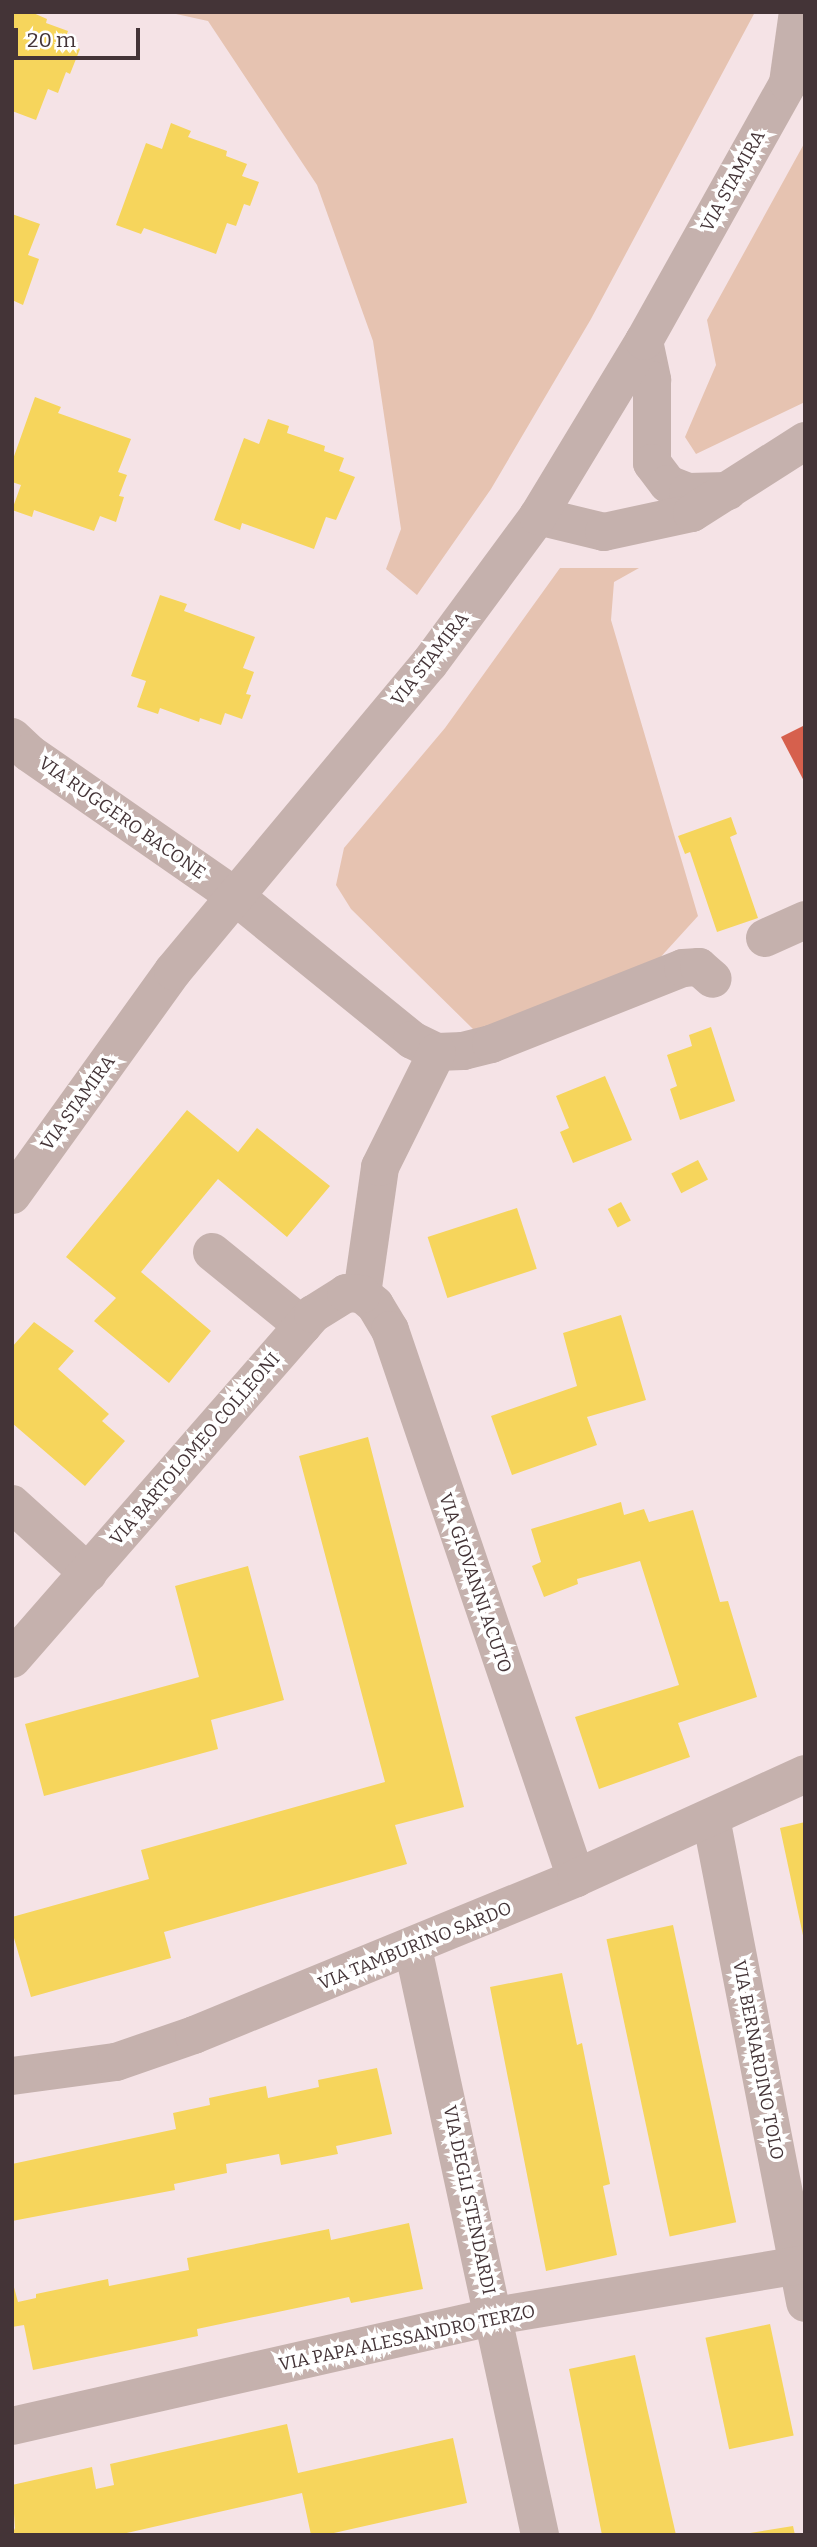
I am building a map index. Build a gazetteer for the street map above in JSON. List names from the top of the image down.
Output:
{
  "streets": {
    "street": [
      "VIA STAMIRA",
      "VIA RUGGERO BACONE",
      "VIA BARTOLOMEO COLLEONI",
      "VIA GIOVANNI ACUTO",
      "VIA TAMBURINO SARDO",
      "VIA BERNARDINO TOLO",
      "VIA DEGLI STENDARDI",
      "VIA PAPA ALESSANDRO TERZO"
    ]
  },
  "crossings": [
    ["VIA STAMIRA", "VIA RUGGERO BACONE"],
    ["VIA BARTOLOMEO COLLEONI", "VIA GIOVANNI ACUTO"],
    ["VIA GIOVANNI ACUTO", "VIA TAMBURINO SARDO"],
    ["VIA TAMBURINO SARDO", "VIA BERNARDINO TOLO"],
    ["VIA TAMBURINO SARDO", "VIA DEGLI STENDARDI"],
    ["VIA BERNARDINO TOLO", "VIA PAPA ALESSANDRO TERZO"],
    ["VIA DEGLI STENDARDI", "VIA PAPA ALESSANDRO TERZO"]
  ],
  "scale_bar": "20 m"
}
